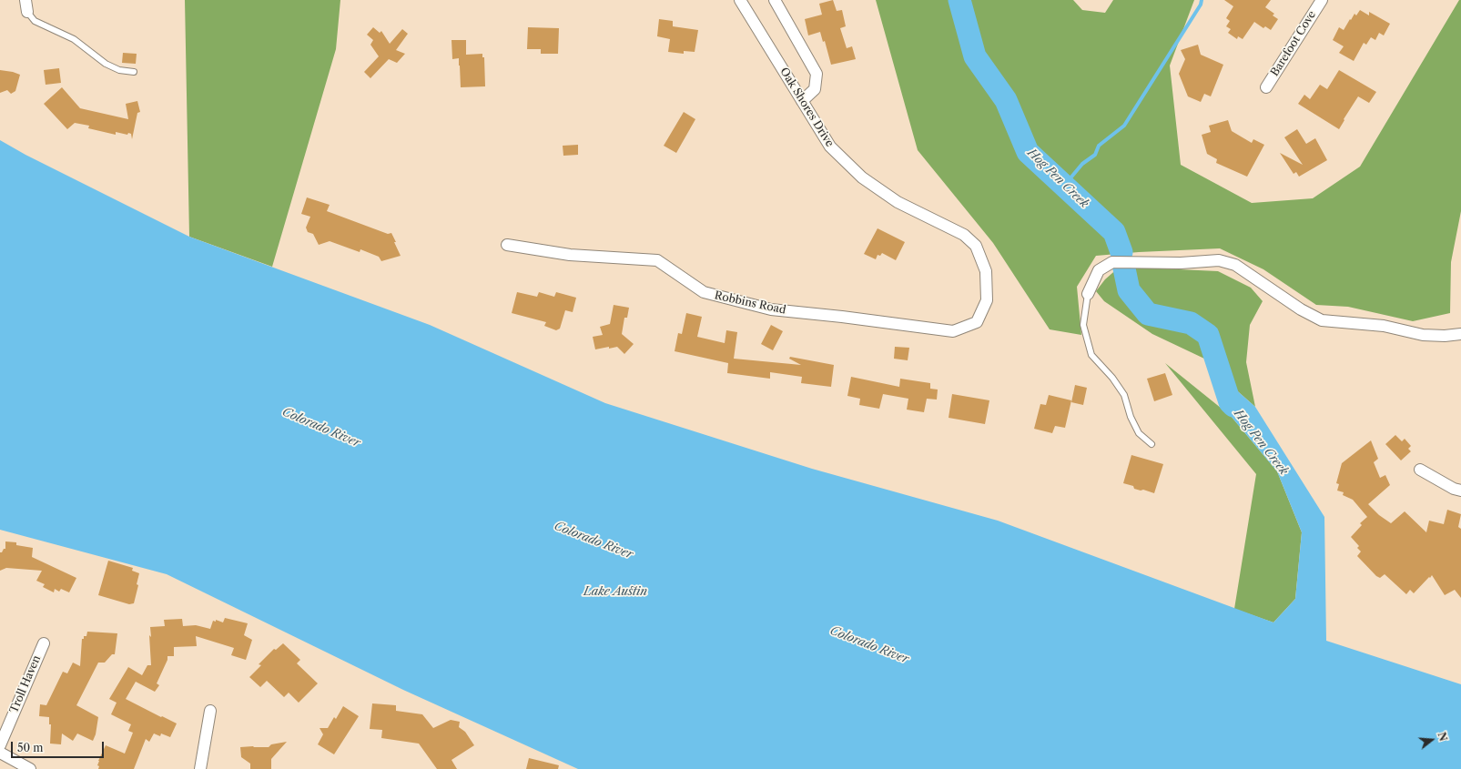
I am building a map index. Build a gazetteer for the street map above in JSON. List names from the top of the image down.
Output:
{
  "streets": {
    "street": [
      "Barefoot Cove",
      "Oak Shores Drive",
      "Robbins Road",
      "Troll Haven"
    ]
  },
  "crossings": [
    ["Oak Shores Drive", "Robbins Road"]
  ],
  "water": ["Hog Pen Creek", "Colorado River", "Lake Austin"],
  "scale_bar": "50 m",
  "north": "right"
}
